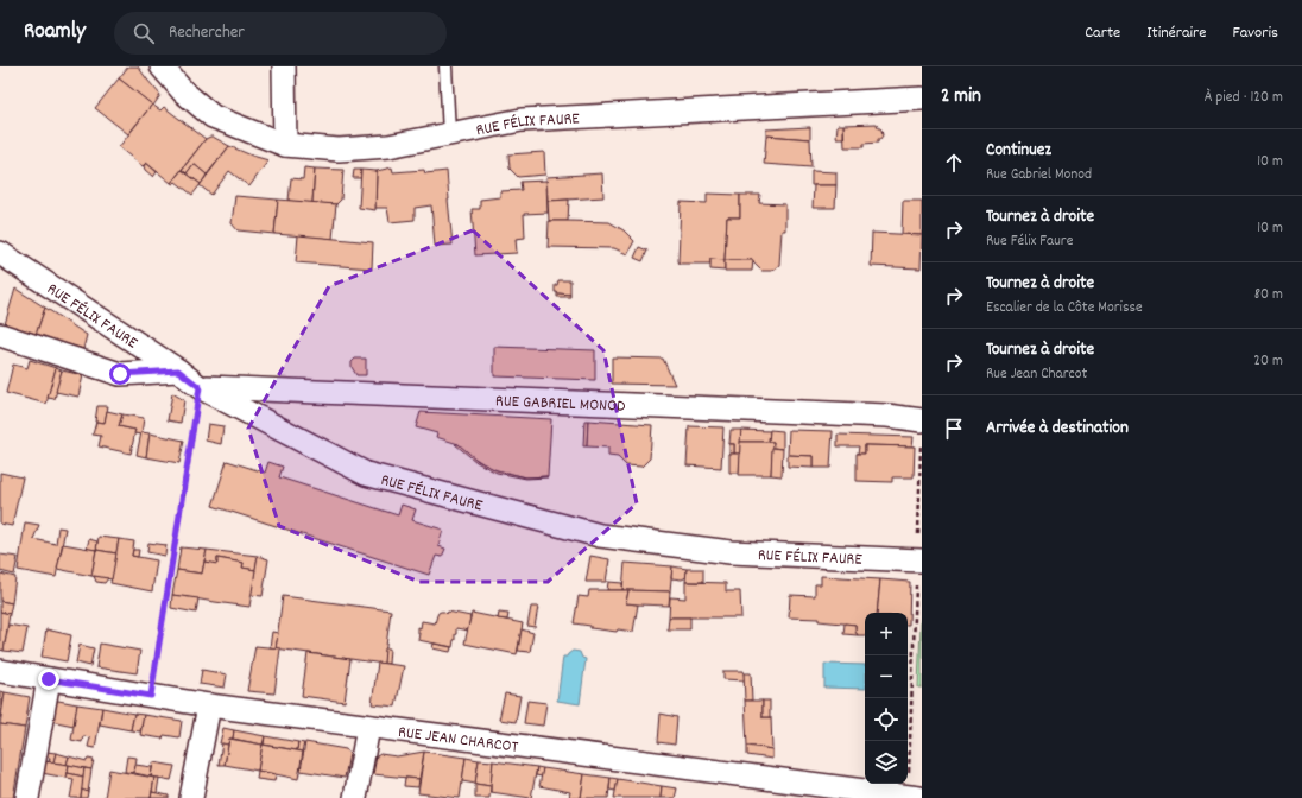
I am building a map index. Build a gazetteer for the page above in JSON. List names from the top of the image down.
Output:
{
  "streets": {
    "street": ["RUE FÉLIX FAURE", "RUE GABRIEL MONOD", "RUE JEAN CHARCOT"]
  },
  "crossings": [
    ["RUE FÉLIX FAURE", "RUE GABRIEL MONOD"]
  ],
  "page": {
    "header": "Roamly",
    "search": "Rechercher",
    "nav": ["Carte", "Itinéraire", "Favoris"],
    "heading": ["2 min", "À pied · 120 m"],
    "list": [
      ["Continuez", "Rue Gabriel Monod", "10 m"],
      ["Tournez à droite", "Rue Félix Faure", "10 m"],
      ["Tournez à droite", "Escalier de la Côte Morisse", "80 m"],
      ["Tournez à droite", "Rue Jean Charcot", "20 m"],
      "Arrivée à destination"
    ],
    "map_buttons": ["+", "−"]
  }
}
